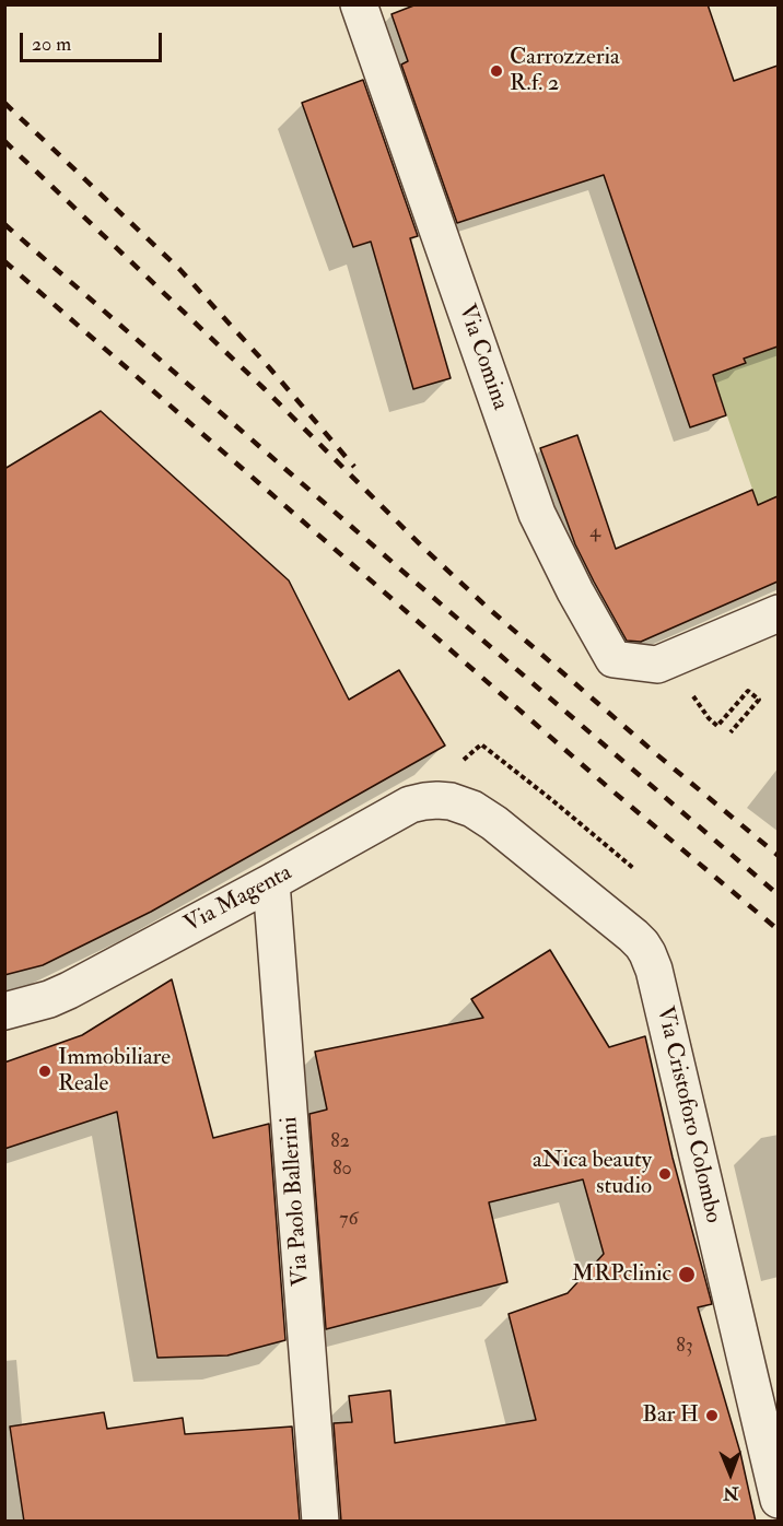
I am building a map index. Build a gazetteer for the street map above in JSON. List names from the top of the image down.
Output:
{
  "streets": {
    "street": [
      "Via Comina",
      "Via Magenta",
      "Via Cristoforo Colombo",
      "Via Paolo Ballerini"
    ]
  },
  "crossings": [
    ["Via Magenta", "Via Cristoforo Colombo"],
    ["Via Magenta", "Via Paolo Ballerini"]
  ],
  "places": [
    "Carrozzeria R.f. 2",
    "Immobiliare Reale",
    "aNica beauty studio",
    "MRPclinic",
    "Bar H"
  ],
  "house_numbers": [
    "4",
    "82",
    "80",
    "76",
    "83"
  ],
  "scale_bar": "20 m",
  "north": "bottom"
}
